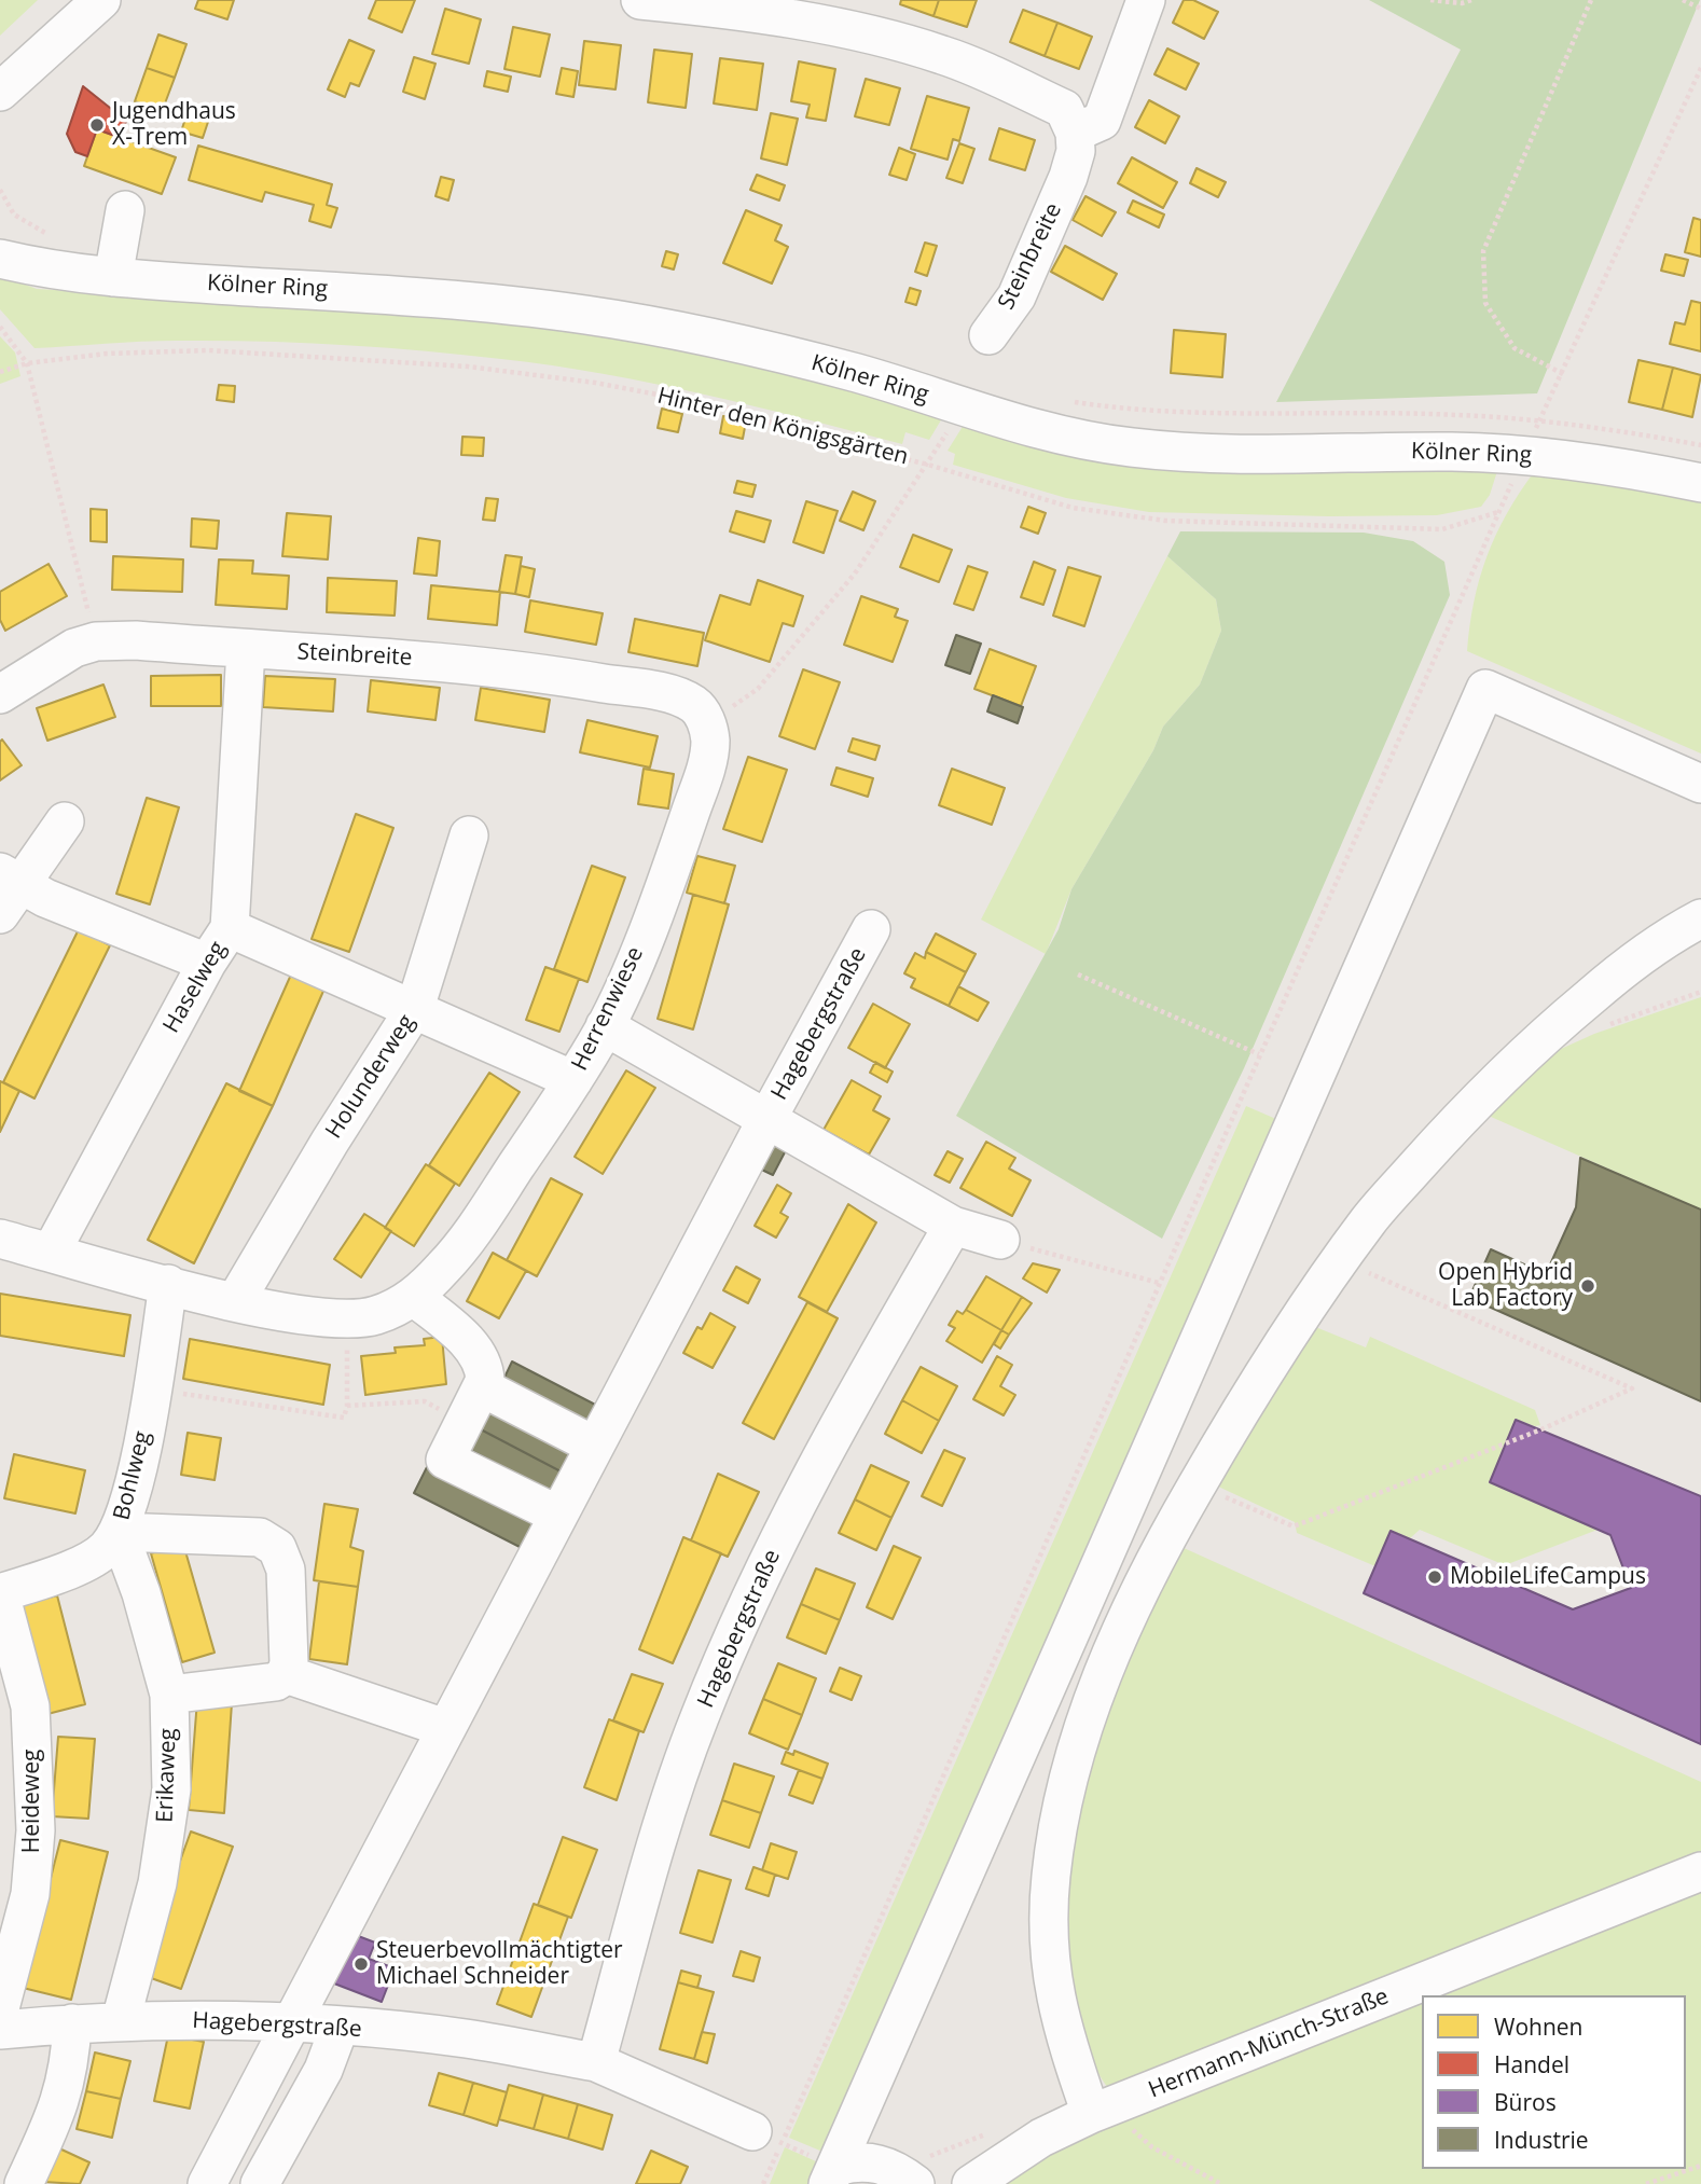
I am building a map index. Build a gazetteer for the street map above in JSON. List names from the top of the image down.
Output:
{
  "streets": {
    "street": [
      "Steinbreite",
      "Kölner Ring",
      "Haselweg",
      "Herrenwiese",
      "Hagebergstraße",
      "Holunderweg",
      "Bohlweg",
      "Erikaweg",
      "Heideweg",
      "Hermann-Münch-Straße"
    ],
    "path": ["Hinter den Königsgärten"]
  },
  "crossings": [
    ["Steinbreite", "Haselweg"],
    ["Steinbreite", "Herrenwiese"],
    ["Haselweg", "Herrenwiese"],
    ["Herrenwiese", "Hagebergstraße"],
    ["Herrenwiese", "Holunderweg"],
    ["Herrenwiese", "Bohlweg"],
    ["Hagebergstraße", "Erikaweg"],
    ["Bohlweg", "Erikaweg"],
    ["Bohlweg", "Heideweg"]
  ],
  "places": [
    "Jugendhaus X-Trem",
    "Open Hybrid Lab Factory",
    "MobileLifeCampus",
    "Steuerbevollmächtigter Michael Schneider"
  ],
  "legend": [
    "Wohnen",
    "Handel",
    "Büros",
    "Industrie"
  ]
}
